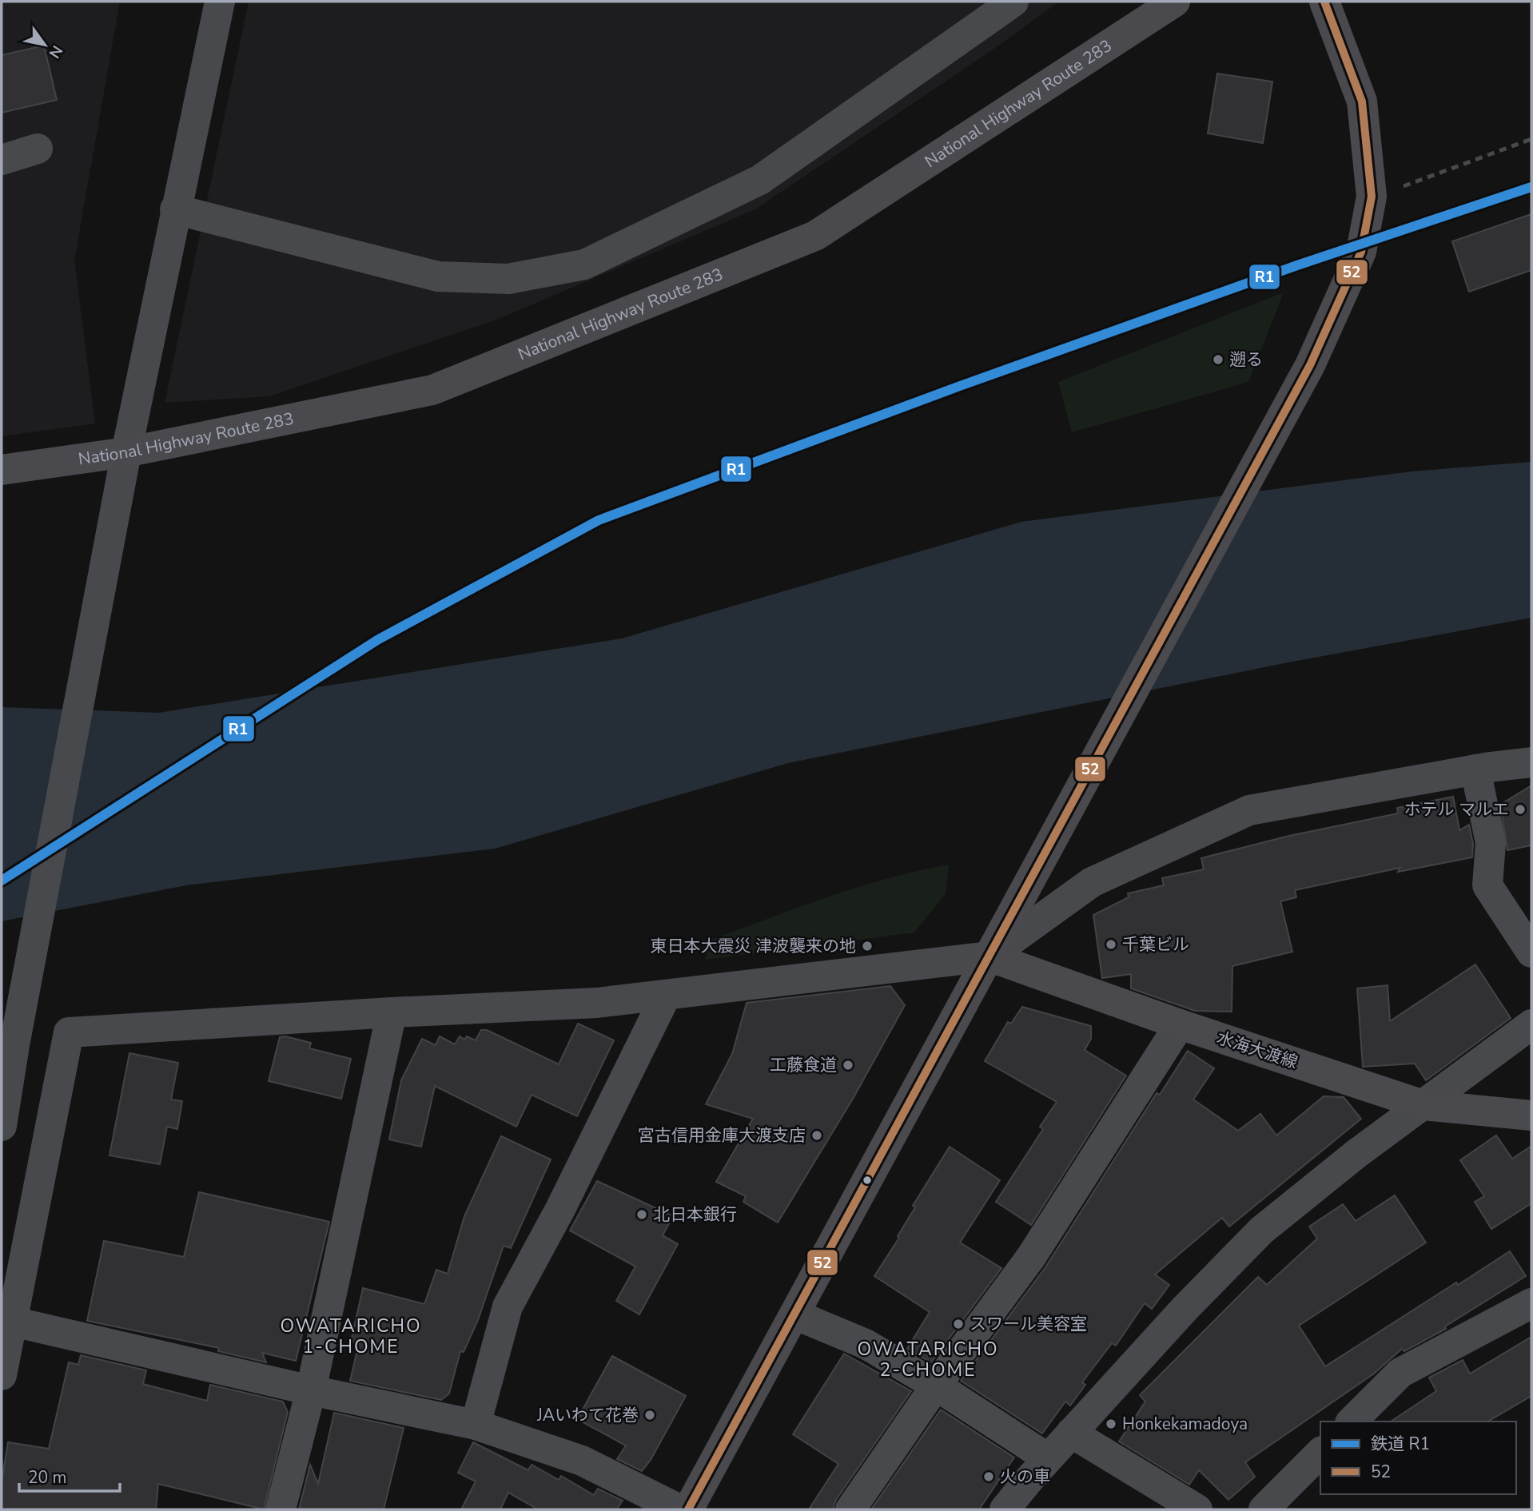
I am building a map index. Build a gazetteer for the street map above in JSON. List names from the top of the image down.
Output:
{
  "streets": {
    "main road": ["National Highway Route 283", "水海大渡線"]
  },
  "districts": ["OWATARICHO 1-CHOME", "OWATARICHO 2-CHOME"],
  "places": [
    "遡る",
    "ホテル マルエ",
    "千葉ビル",
    "東日本大震災 津波襲来の地",
    "工藤食道",
    "宮古信用金庫大渡支店",
    "北日本銀行",
    "スワール美容室",
    "JAいわて花巻",
    "Honkekamadoya",
    "火の車"
  ],
  "lines": ["transit line 52", "rail line R1"],
  "legend": ["鉄道 R1", "52"],
  "scale_bar": "20 m",
  "north": "bottom right"
}
